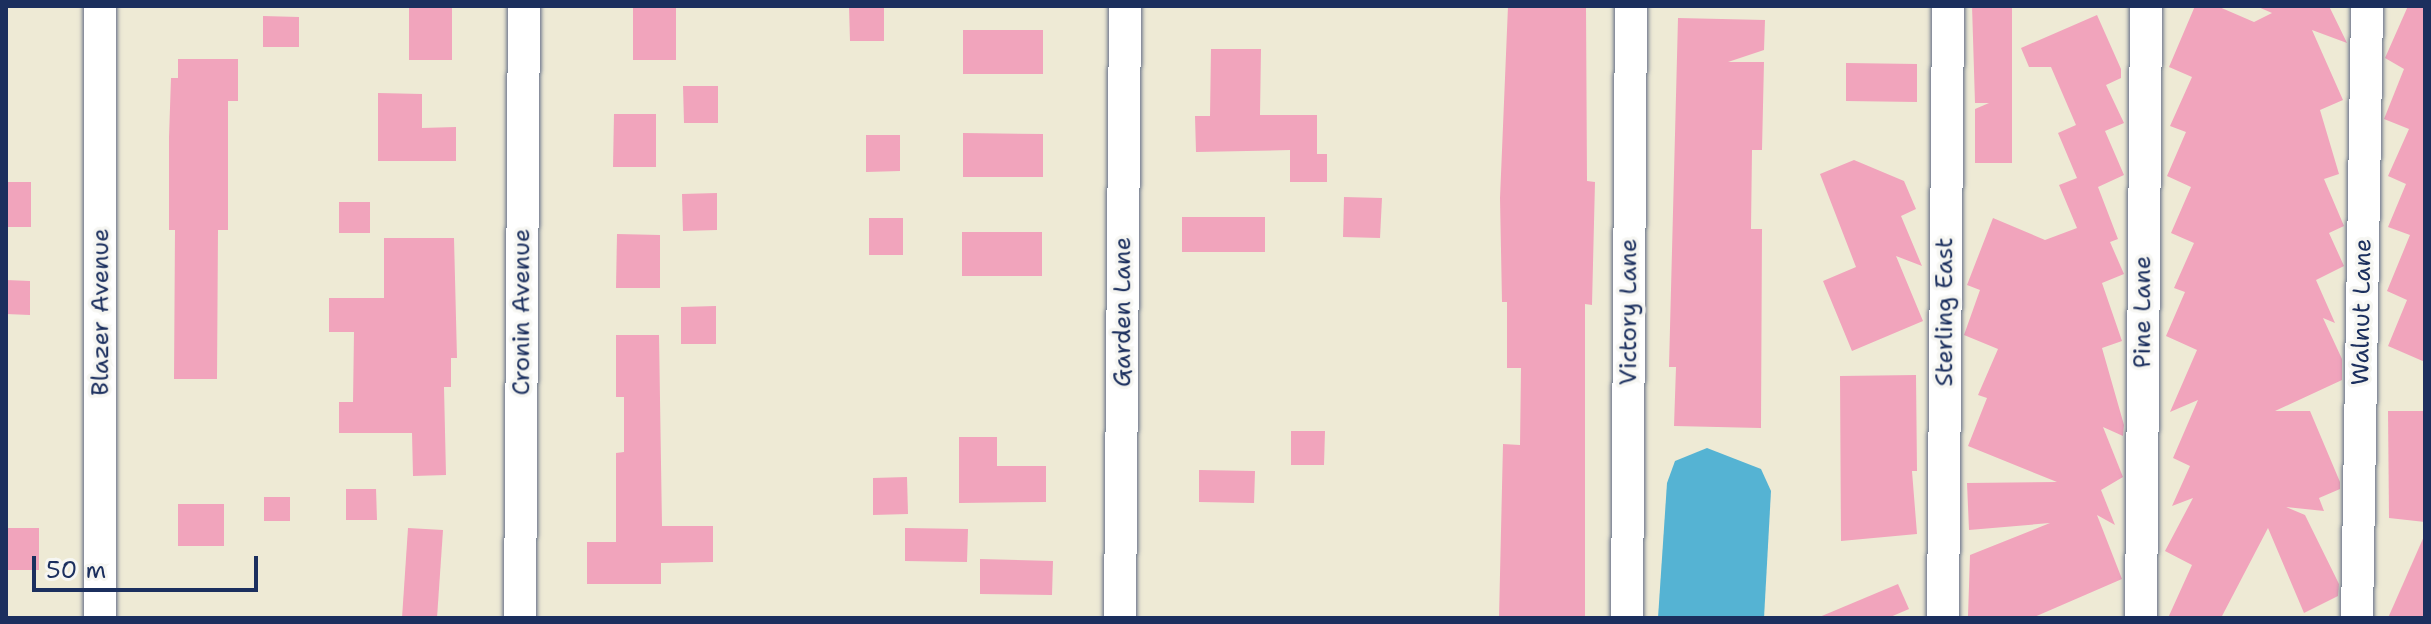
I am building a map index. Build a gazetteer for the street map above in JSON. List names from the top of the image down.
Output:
{
  "streets": {
    "street": [
      "Blazer Avenue",
      "Cronin Avenue",
      "Garden Lane",
      "Victory Lane",
      "Sterling East",
      "Pine Lane",
      "Walnut Lane"
    ]
  },
  "scale_bar": "50 m"
}
